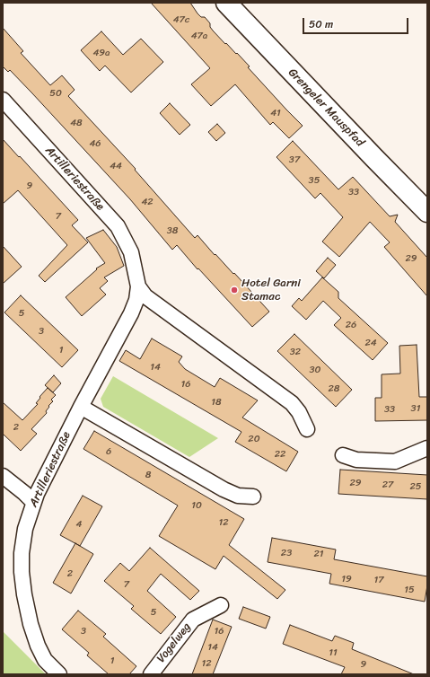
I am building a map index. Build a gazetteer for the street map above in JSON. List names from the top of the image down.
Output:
{
  "streets": {
    "main road": ["Grengeler Mauspfad"],
    "street": ["Artilleriestraße", "Vogelweg"]
  },
  "places": ["Hotel Garni Stamac"],
  "house_numbers": [
    "47c",
    "47a",
    "49a",
    "50",
    "41",
    "48",
    "46",
    "37",
    "44",
    "35",
    "9",
    "33",
    "42",
    "7",
    "38",
    "29",
    "5",
    "26",
    "3",
    "24",
    "1",
    "32",
    "14",
    "30",
    "16",
    "28",
    "18",
    "31",
    "33",
    "2",
    "20",
    "6",
    "22",
    "8",
    "29",
    "27",
    "25",
    "10",
    "12",
    "4",
    "23",
    "21",
    "2",
    "19",
    "17",
    "7",
    "15",
    "5",
    "3",
    "16",
    "14",
    "11",
    "1",
    "12",
    "9"
  ],
  "scale_bar": "50 m"
}
